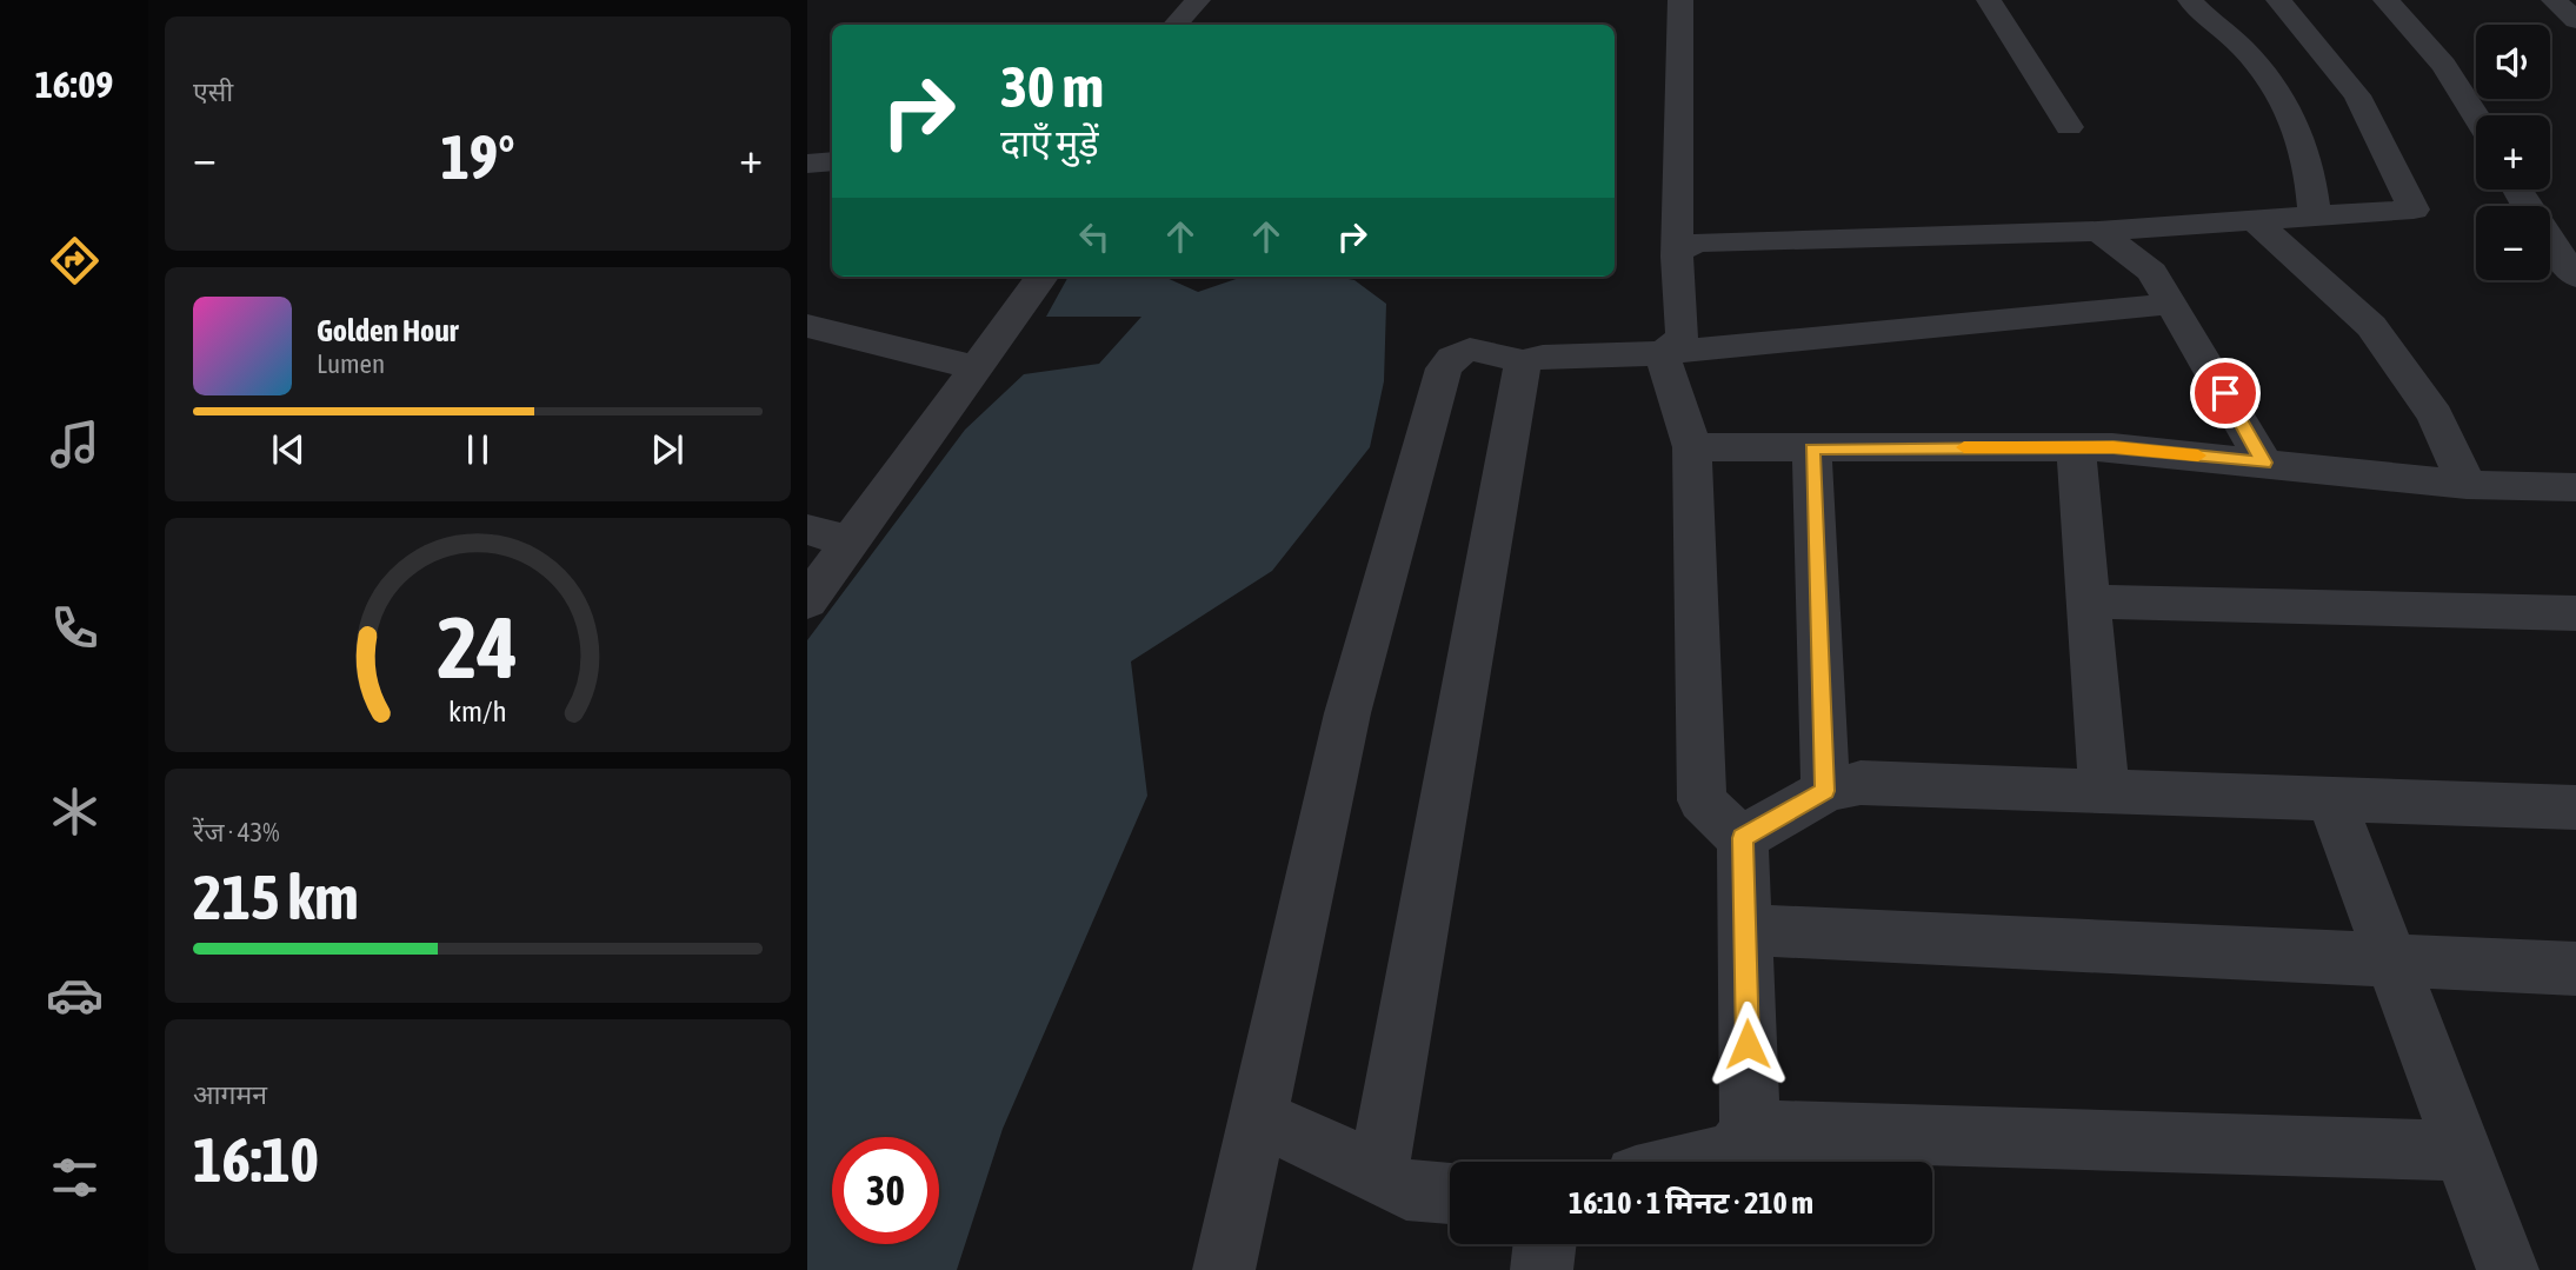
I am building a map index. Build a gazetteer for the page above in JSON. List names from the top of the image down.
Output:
{
  "page": {
    "tabs": "16:09",
    "tile": [
      "एसी",
      ["रेंज · 43%", "215 km"],
      ["आगमन", "16:10"]
    ],
    "map_buttons": ["+", "−"],
    "turn": ["30 m", "दाएँ मुड़ें"],
    "heat": ["−", "19°", "+"],
    "song": ["Golden Hour", "Lumen"],
    "limit": "30",
    "trip": "16:10 · 1 मिनट · 210 m",
    "gauge": ["24", "km/h"]
  }
}
